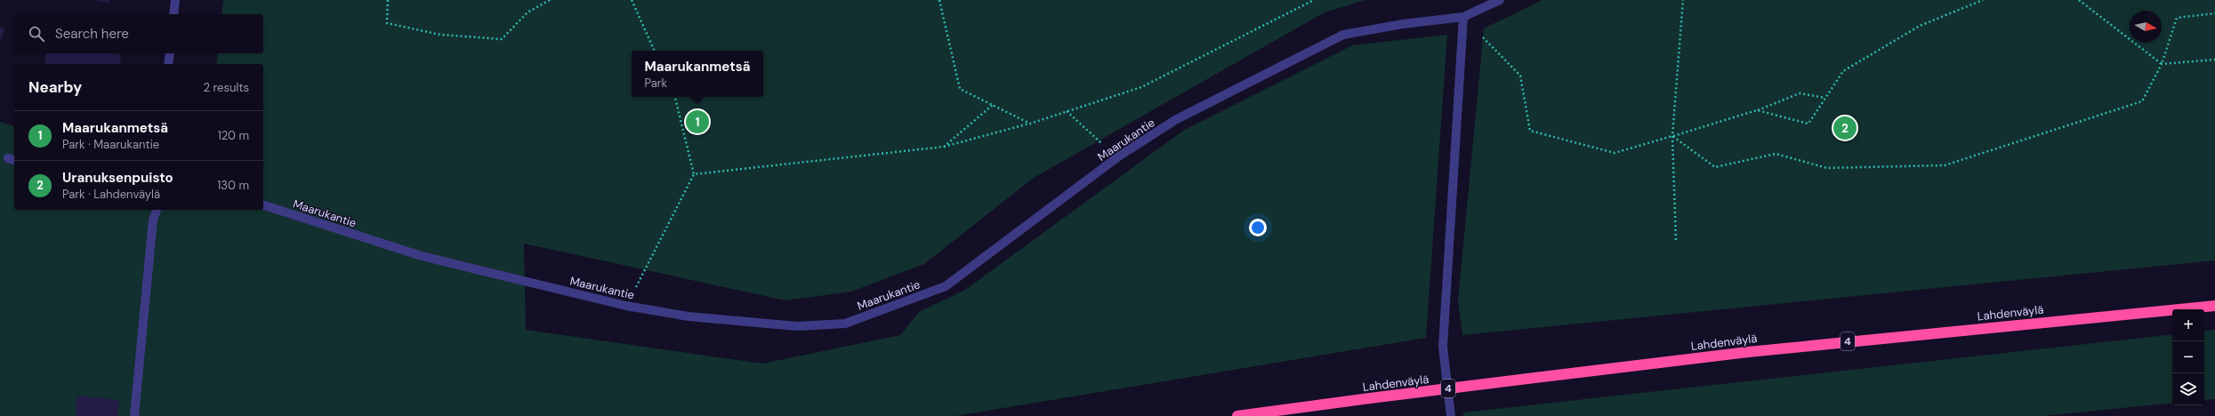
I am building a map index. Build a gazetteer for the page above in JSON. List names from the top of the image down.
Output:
{
  "streets": {
    "highway": ["Lahdenväylä", "4"],
    "street": ["Maarukantie"]
  },
  "north": "right",
  "page": {
    "search": "Search here",
    "popup": ["Maarukanmetsä", "Park"],
    "heading": ["Nearby", "2 results"],
    "pins": ["1", "2"],
    "list": [
      {
        "mark": "1",
        "name": "Maarukanmetsä",
        "note": "Park · Maarukantie",
        "value": "120 m"
      },
      {
        "mark": "2",
        "name": "Uranuksenpuisto",
        "note": "Park · Lahdenväylä",
        "value": "130 m"
      }
    ],
    "map_buttons": ["+", "−"]
  }
}
